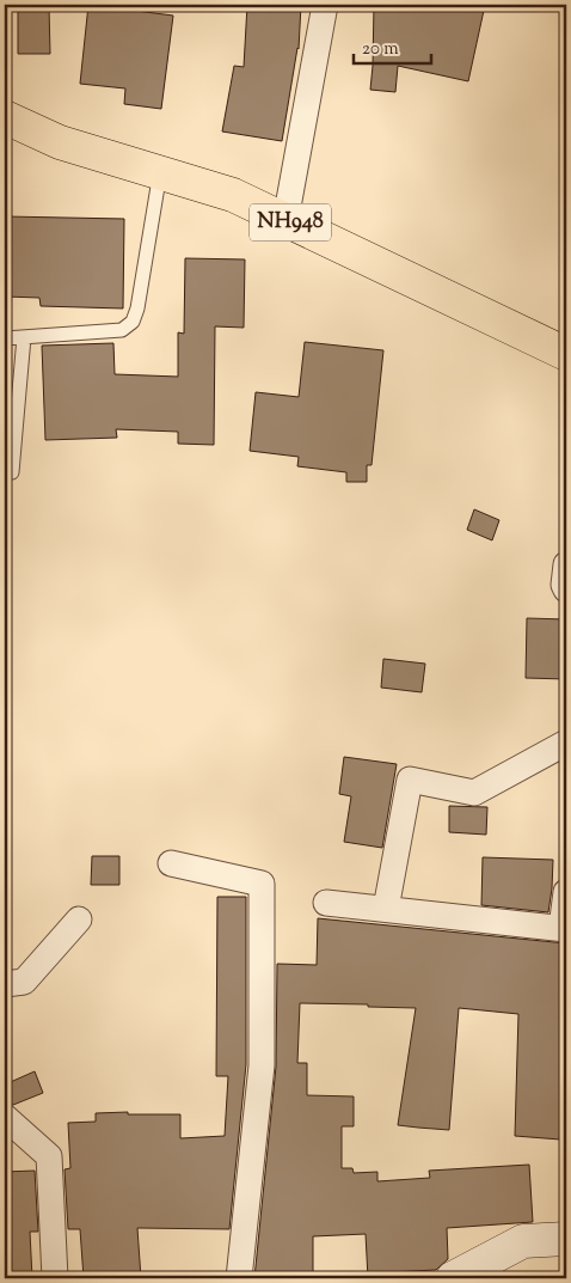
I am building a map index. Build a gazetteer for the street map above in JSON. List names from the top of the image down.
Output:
{
  "streets": {
    "highway": ["NH948"]
  },
  "scale_bar": "20 m"
}
